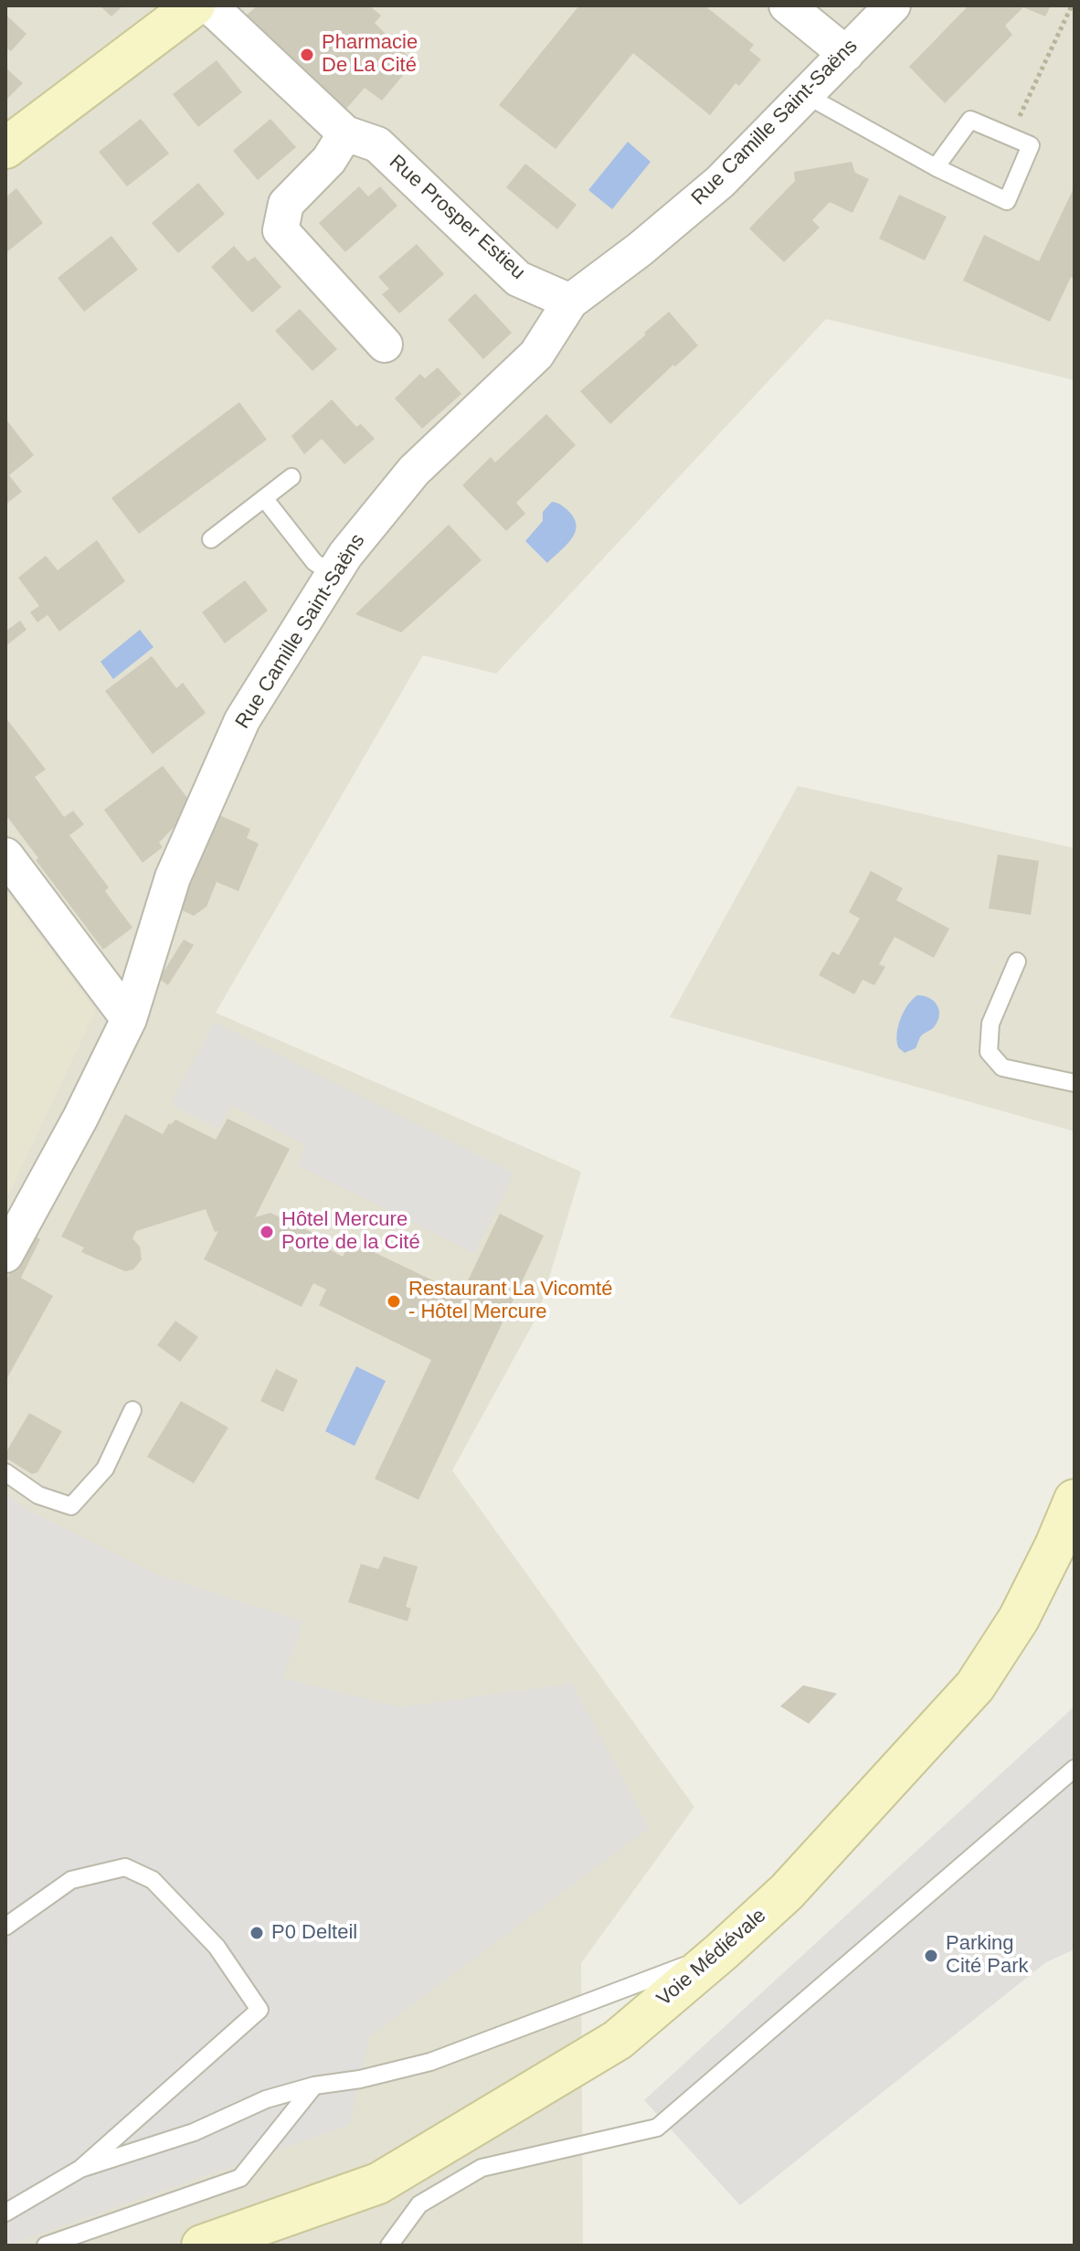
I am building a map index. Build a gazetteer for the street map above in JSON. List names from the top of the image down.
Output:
{
  "streets": {
    "street": ["Rue Camille Saint-Saëns", "Rue Prosper Estieu", "Voie Médiévale"]
  },
  "crossings": [
    ["Rue Camille Saint-Saëns", "Rue Prosper Estieu"]
  ],
  "places": [
    "Pharmacie De La Cité",
    "Hôtel Mercure Porte de la Cité",
    "Restaurant La Vicomté - Hôtel Mercure",
    "P0 Delteil",
    "Parking Cité Park"
  ]
}
